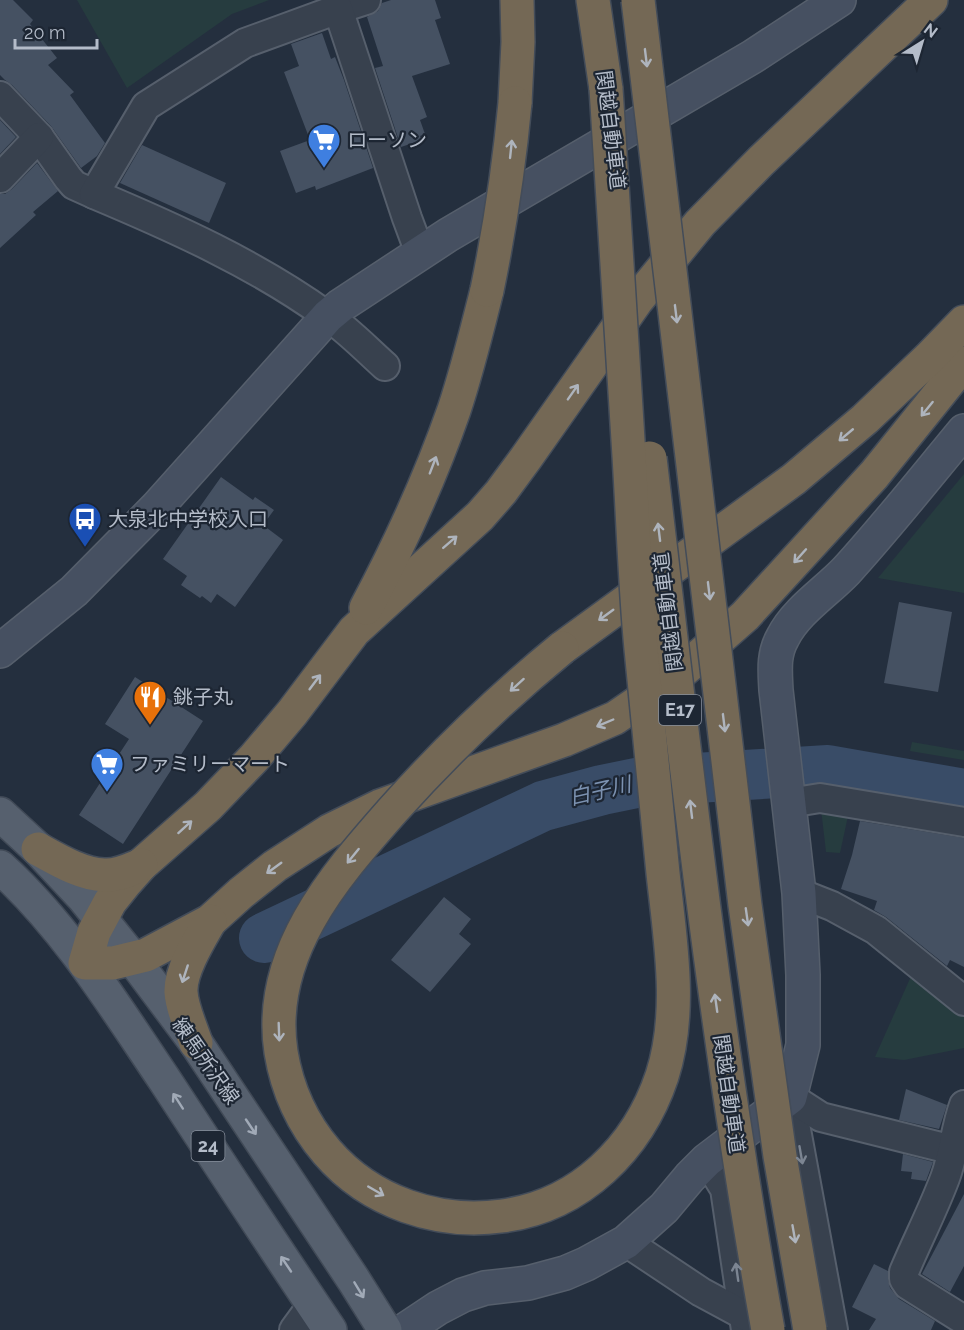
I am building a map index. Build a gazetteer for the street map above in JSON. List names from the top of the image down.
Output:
{
  "streets": {
    "highway": ["関越自動車道", "E17"],
    "main road": ["練馬所沢線", "24"]
  },
  "water": ["白子川"],
  "places": {
    "supermarket": ["ローソン", "ファミリーマート"],
    "bus stop": ["大泉北中学校入口"],
    "restaurant": ["銚子丸"]
  },
  "scale_bar": "20 m",
  "north": "top right"
}
